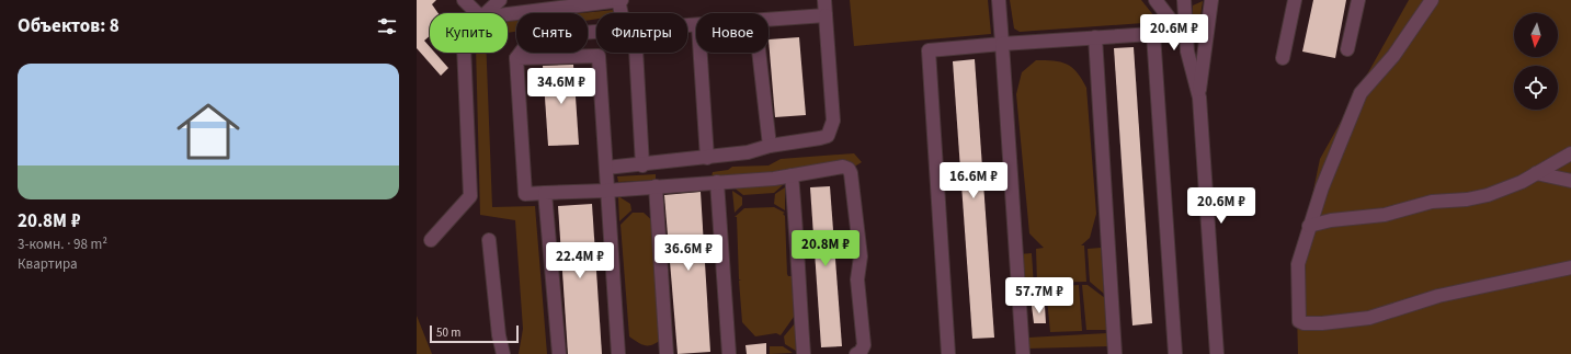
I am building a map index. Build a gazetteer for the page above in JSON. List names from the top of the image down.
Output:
{
  "scale_bar": "50 m",
  "north": "bottom",
  "page": {
    "heading": "Объектов: 8",
    "chip": [
      "Купить",
      "Снять",
      "Фильтры",
      "Новое"
    ],
    "price": [
      "20.6M ₽",
      "34.6M ₽",
      "16.6M ₽",
      "20.6M ₽",
      "20.8M ₽",
      "36.6M ₽",
      "22.4M ₽",
      "57.7M ₽"
    ],
    "list": [
      {
        "name": "20.8M ₽",
        "note": "3-комн. · 98 m² · Квартира"
      }
    ],
    "scale": "50 m"
  }
}
